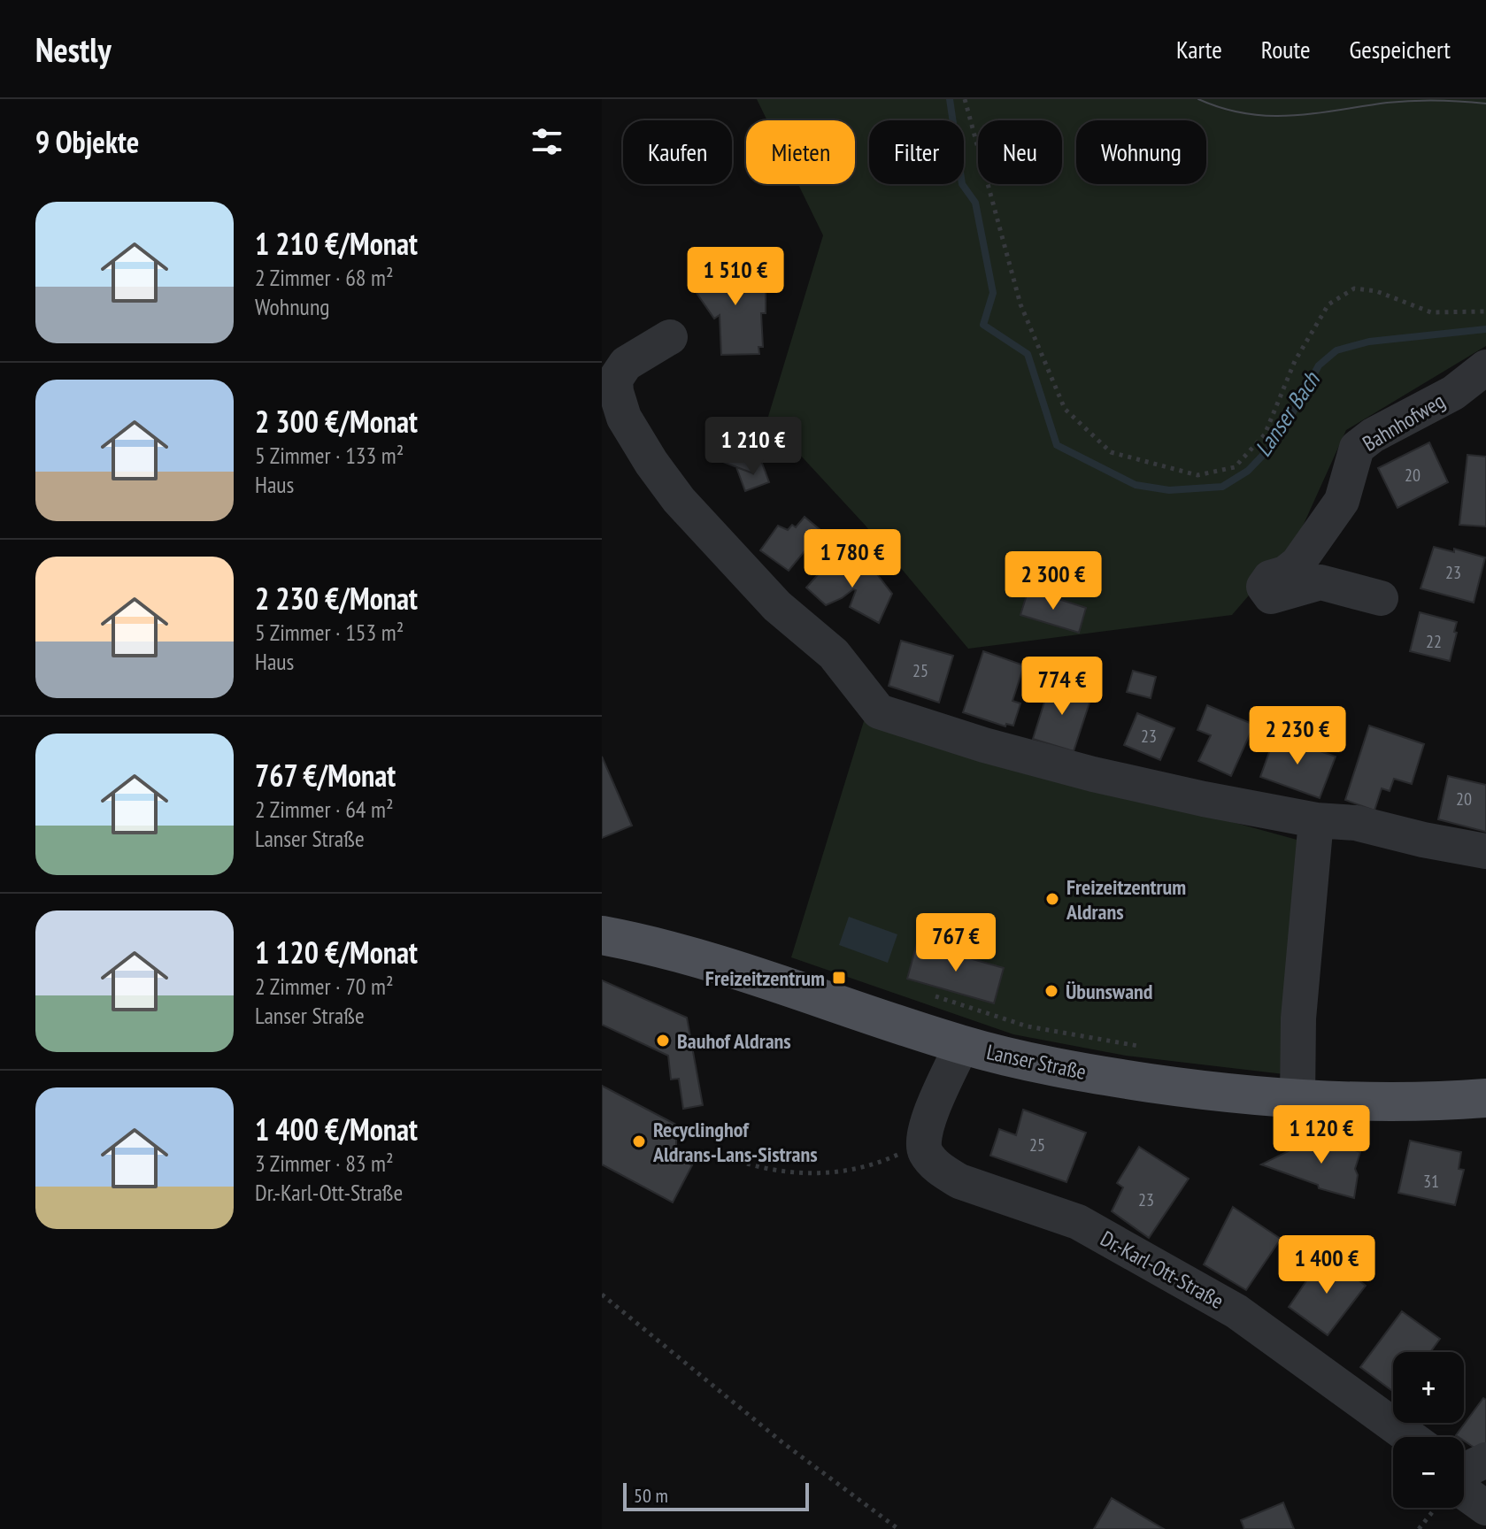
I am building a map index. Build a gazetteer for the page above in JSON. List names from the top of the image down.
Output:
{
  "streets": {
    "main road": ["Lanser Straße"],
    "street": ["Bahnhofweg", "Dr.-Karl-Ott-Straße"]
  },
  "water": ["Lanser Bach"],
  "places": {
    "other": [
      "Freizeitzentrum Aldrans",
      "Übunswand",
      "Bauhof Aldrans",
      "Recyclinghof Aldrans-Lans-Sistrans"
    ],
    "transit": ["Freizeitzentrum"]
  },
  "house_numbers": [
    "20",
    "23",
    "22",
    "25",
    "23",
    "20",
    "25",
    "31",
    "23"
  ],
  "scale_bar": "50 m",
  "page": {
    "header": "Nestly",
    "nav": ["Karte", "Route", "Gespeichert"],
    "heading": "9 Objekte",
    "chip": [
      "Kaufen",
      "Mieten",
      "Filter",
      "Neu",
      "Wohnung"
    ],
    "list": [
      {
        "name": "1 210 €/Monat",
        "note": "2 Zimmer · 68 m² · Wohnung"
      },
      {
        "name": "2 300 €/Monat",
        "note": "5 Zimmer · 133 m² · Haus"
      },
      {
        "name": "2 230 €/Monat",
        "note": "5 Zimmer · 153 m² · Haus"
      },
      {
        "name": "767 €/Monat",
        "note": "2 Zimmer · 64 m² · Lanser Straße"
      },
      {
        "name": "1 120 €/Monat",
        "note": "2 Zimmer · 70 m² · Lanser Straße"
      },
      {
        "name": "1 400 €/Monat",
        "note": "3 Zimmer · 83 m² · Dr.-Karl-Ott-Straße"
      }
    ],
    "price": [
      "1 510 €",
      "1 210 €",
      "1 780 €",
      "2 300 €",
      "774 €",
      "2 230 €",
      "767 €",
      "1 120 €",
      "1 400 €"
    ],
    "map_buttons": ["+", "−"],
    "scale": "50 m"
  }
}
